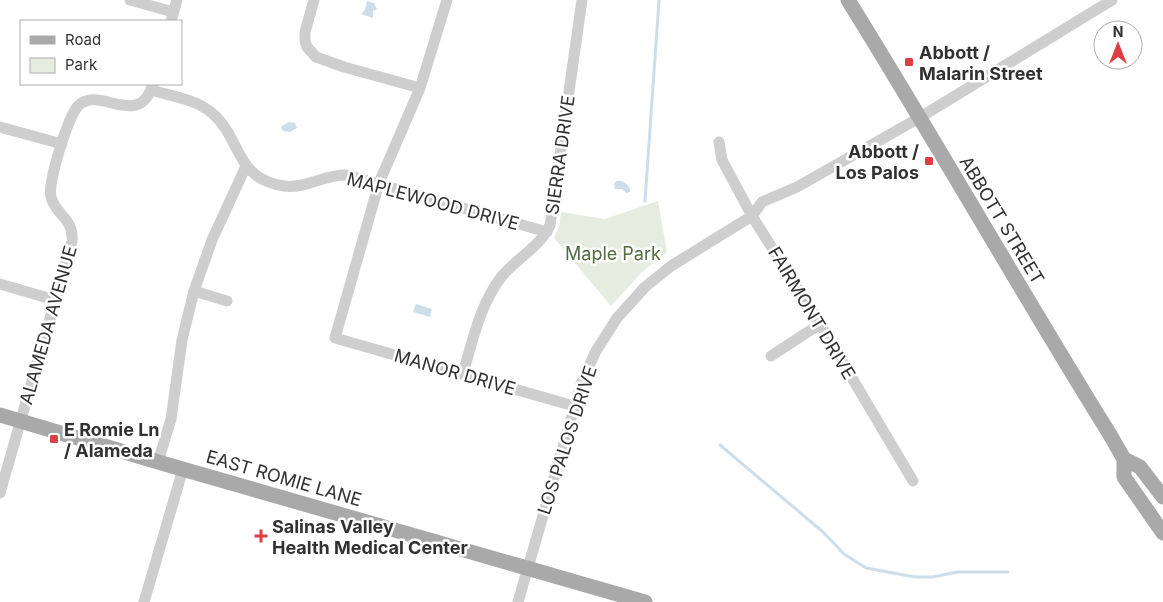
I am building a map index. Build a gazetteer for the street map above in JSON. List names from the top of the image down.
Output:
{
  "streets": {
    "main road": ["ABBOTT STREET", "EAST ROMIE LANE"],
    "street": [
      "SIERRA DRIVE",
      "MAPLEWOOD DRIVE",
      "FAIRMONT DRIVE",
      "ALAMEDA AVENUE",
      "MANOR DRIVE",
      "LOS PALOS DRIVE"
    ]
  },
  "crossings": [
    ["SIERRA DRIVE", "MAPLEWOOD DRIVE"],
    ["SIERRA DRIVE", "MANOR DRIVE"],
    ["MAPLEWOOD DRIVE", "ALAMEDA AVENUE"],
    ["MAPLEWOOD DRIVE", "MANOR DRIVE"],
    ["ABBOTT STREET", "LOS PALOS DRIVE"],
    ["FAIRMONT DRIVE", "LOS PALOS DRIVE"],
    ["ALAMEDA AVENUE", "EAST ROMIE LANE"],
    ["MANOR DRIVE", "LOS PALOS DRIVE"],
    ["LOS PALOS DRIVE", "EAST ROMIE LANE"]
  ],
  "parks": ["Maple Park"],
  "places": {
    "transit": ["Abbott / Malarin Street", "Abbott / Los Palos", "E Romie Ln / Alameda"],
    "health": ["Salinas Valley Health Medical Center"]
  },
  "legend": ["Road", "Park"],
  "north": "top"
}
